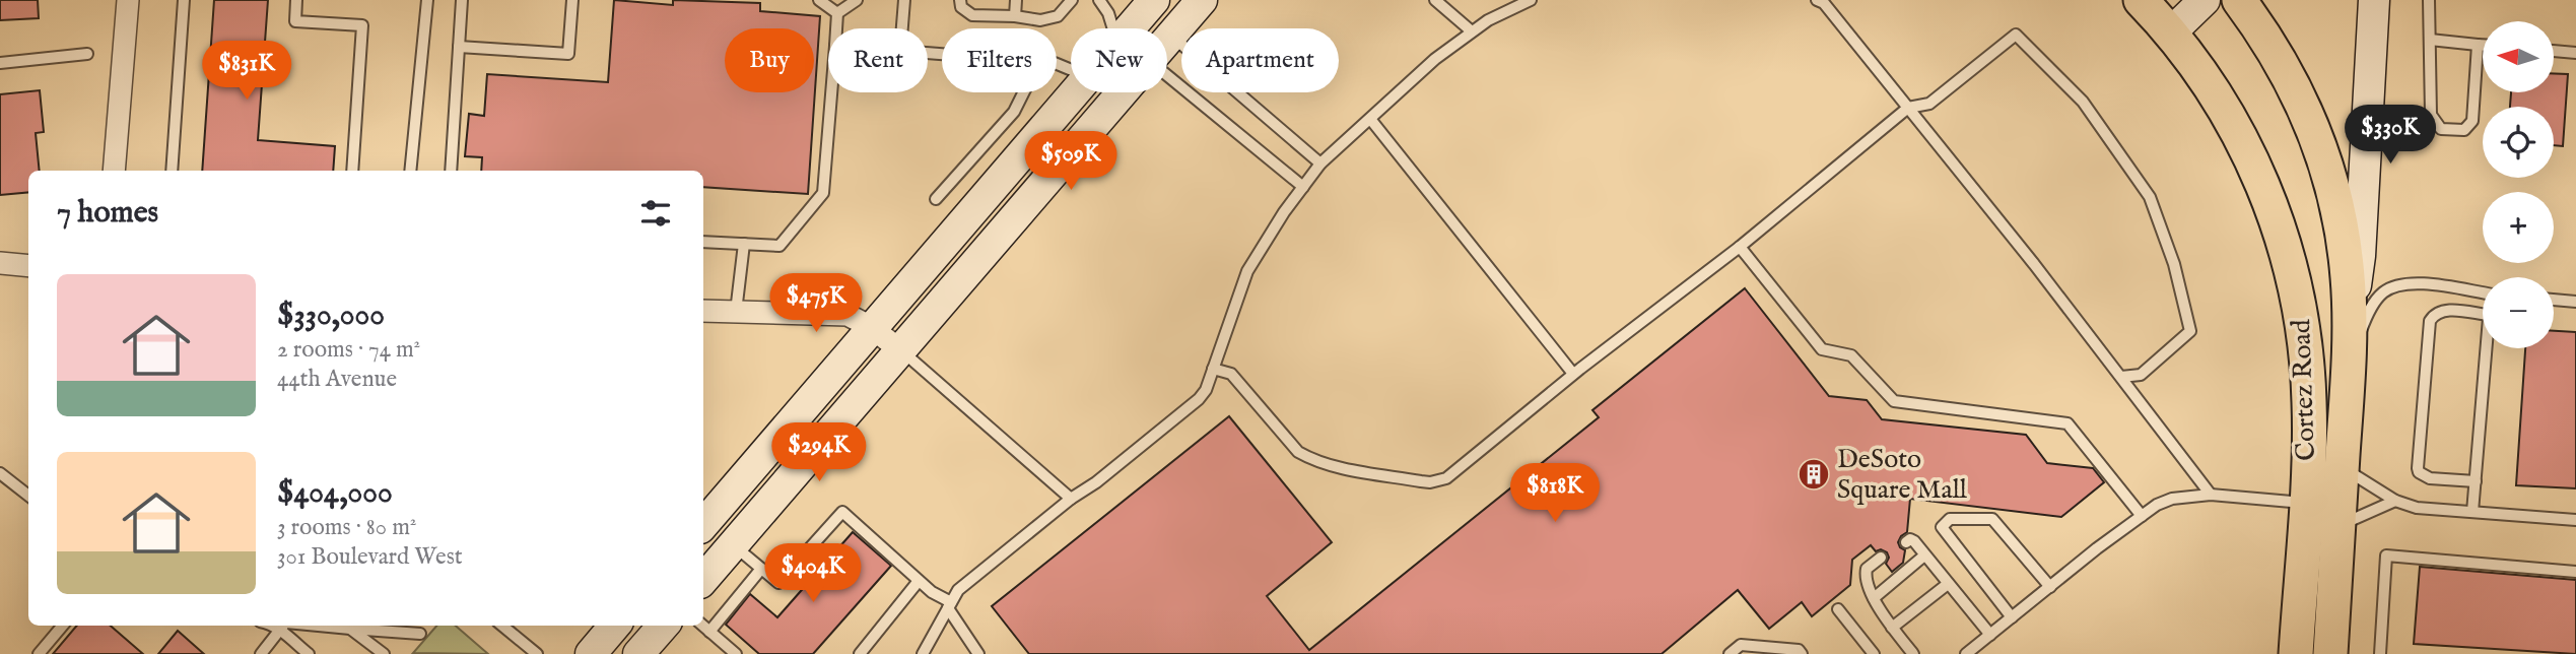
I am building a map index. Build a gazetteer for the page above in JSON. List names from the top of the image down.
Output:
{
  "streets": {
    "main road": ["Cortez Road"]
  },
  "places": {
    "building": ["DeSoto Square Mall"]
  },
  "north": "left",
  "page": {
    "map_buttons": ["+", "−"],
    "chip": [
      "Buy",
      "Rent",
      "Filters",
      "New",
      "Apartment"
    ],
    "price": [
      "$831K",
      "$330K",
      "$509K",
      "$475K",
      "$294K",
      "$818K",
      "$404K"
    ],
    "heading": "7 homes",
    "list": [
      {
        "name": "$330,000",
        "note": "2 rooms · 74 m² · 44th Avenue"
      },
      {
        "name": "$404,000",
        "note": "3 rooms · 80 m² · 301 Boulevard West"
      }
    ]
  }
}
